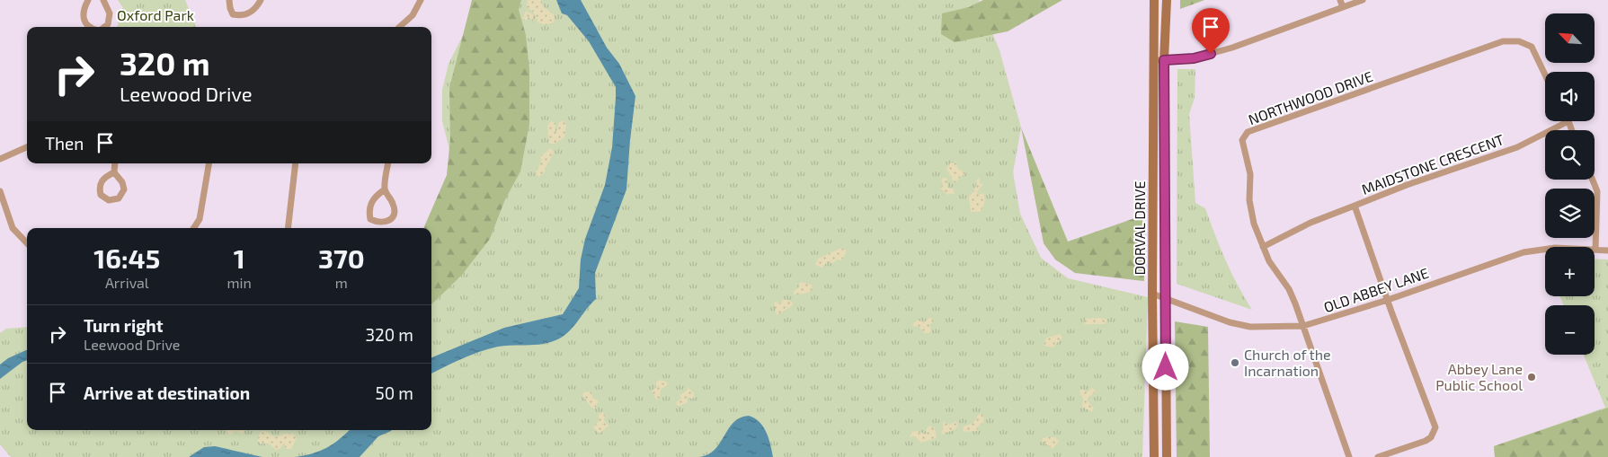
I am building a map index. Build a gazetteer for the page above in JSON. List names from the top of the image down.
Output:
{
  "streets": {
    "main road": ["DORVAL DRIVE"],
    "street": ["NORTHWOOD DRIVE", "MAIDSTONE CRESCENT", "OLD ABBEY LANE"]
  },
  "crossings": [
    ["NORTHWOOD DRIVE", "OLD ABBEY LANE"],
    ["MAIDSTONE CRESCENT", "OLD ABBEY LANE"],
    ["DORVAL DRIVE", "OLD ABBEY LANE"]
  ],
  "parks": ["Oxford Park"],
  "places": ["Church of the Incarnation", "Abbey Lane Public School"],
  "north": "top left",
  "page": {
    "map_buttons": ["+", "−"],
    "turn": ["320 m", "Leewood Drive"],
    "then": "Then",
    "eta": [
      "16:45",
      "Arrival",
      "1",
      "min",
      "370",
      "m"
    ],
    "list": [
      {
        "name": "Turn right",
        "note": "Leewood Drive",
        "value": "320 m"
      },
      {
        "name": "Arrive at destination",
        "value": "50 m"
      }
    ]
  }
}
